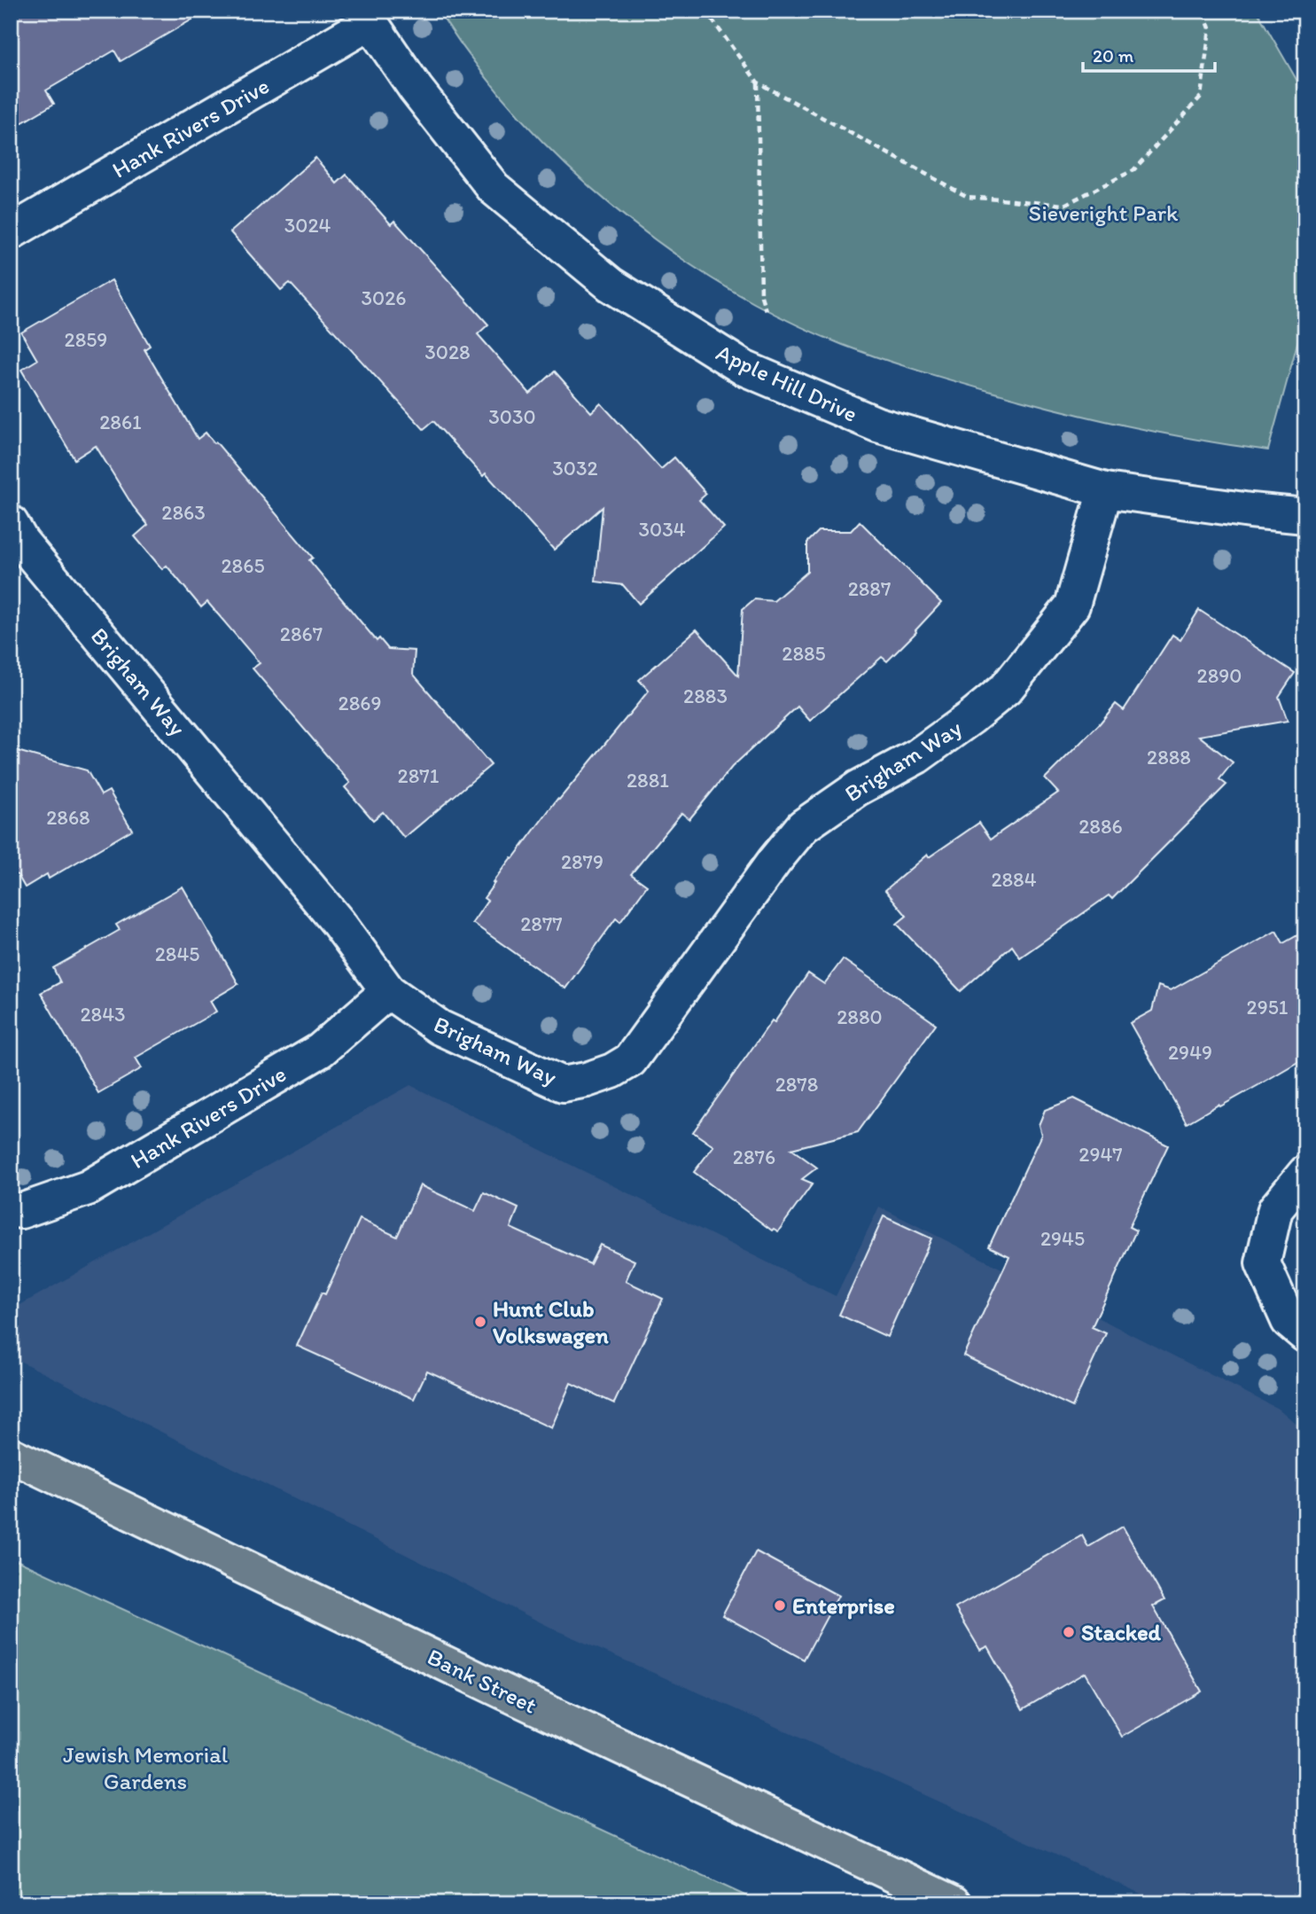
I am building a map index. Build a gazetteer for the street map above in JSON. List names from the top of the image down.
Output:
{
  "streets": {
    "main road": ["Bank Street"],
    "street": ["Hank Rivers Drive", "Apple Hill Drive", "Brigham Way"]
  },
  "crossings": [
    ["Hank Rivers Drive", "Apple Hill Drive"],
    ["Hank Rivers Drive", "Brigham Way"],
    ["Apple Hill Drive", "Brigham Way"]
  ],
  "parks": ["Sieveright Park", "Jewish Memorial Gardens"],
  "places": ["Hunt Club Volkswagen", "Enterprise", "Stacked"],
  "house_numbers": [
    "3024",
    "3026",
    "2859",
    "3028",
    "3030",
    "2861",
    "3032",
    "2863",
    "3034",
    "2865",
    "2887",
    "2867",
    "2885",
    "2890",
    "2883",
    "2869",
    "2888",
    "2871",
    "2881",
    "2868",
    "2886",
    "2879",
    "2884",
    "2877",
    "2845",
    "2951",
    "2843",
    "2880",
    "2949",
    "2878",
    "2947",
    "2876",
    "2945"
  ],
  "scale_bar": "20 m"
}
